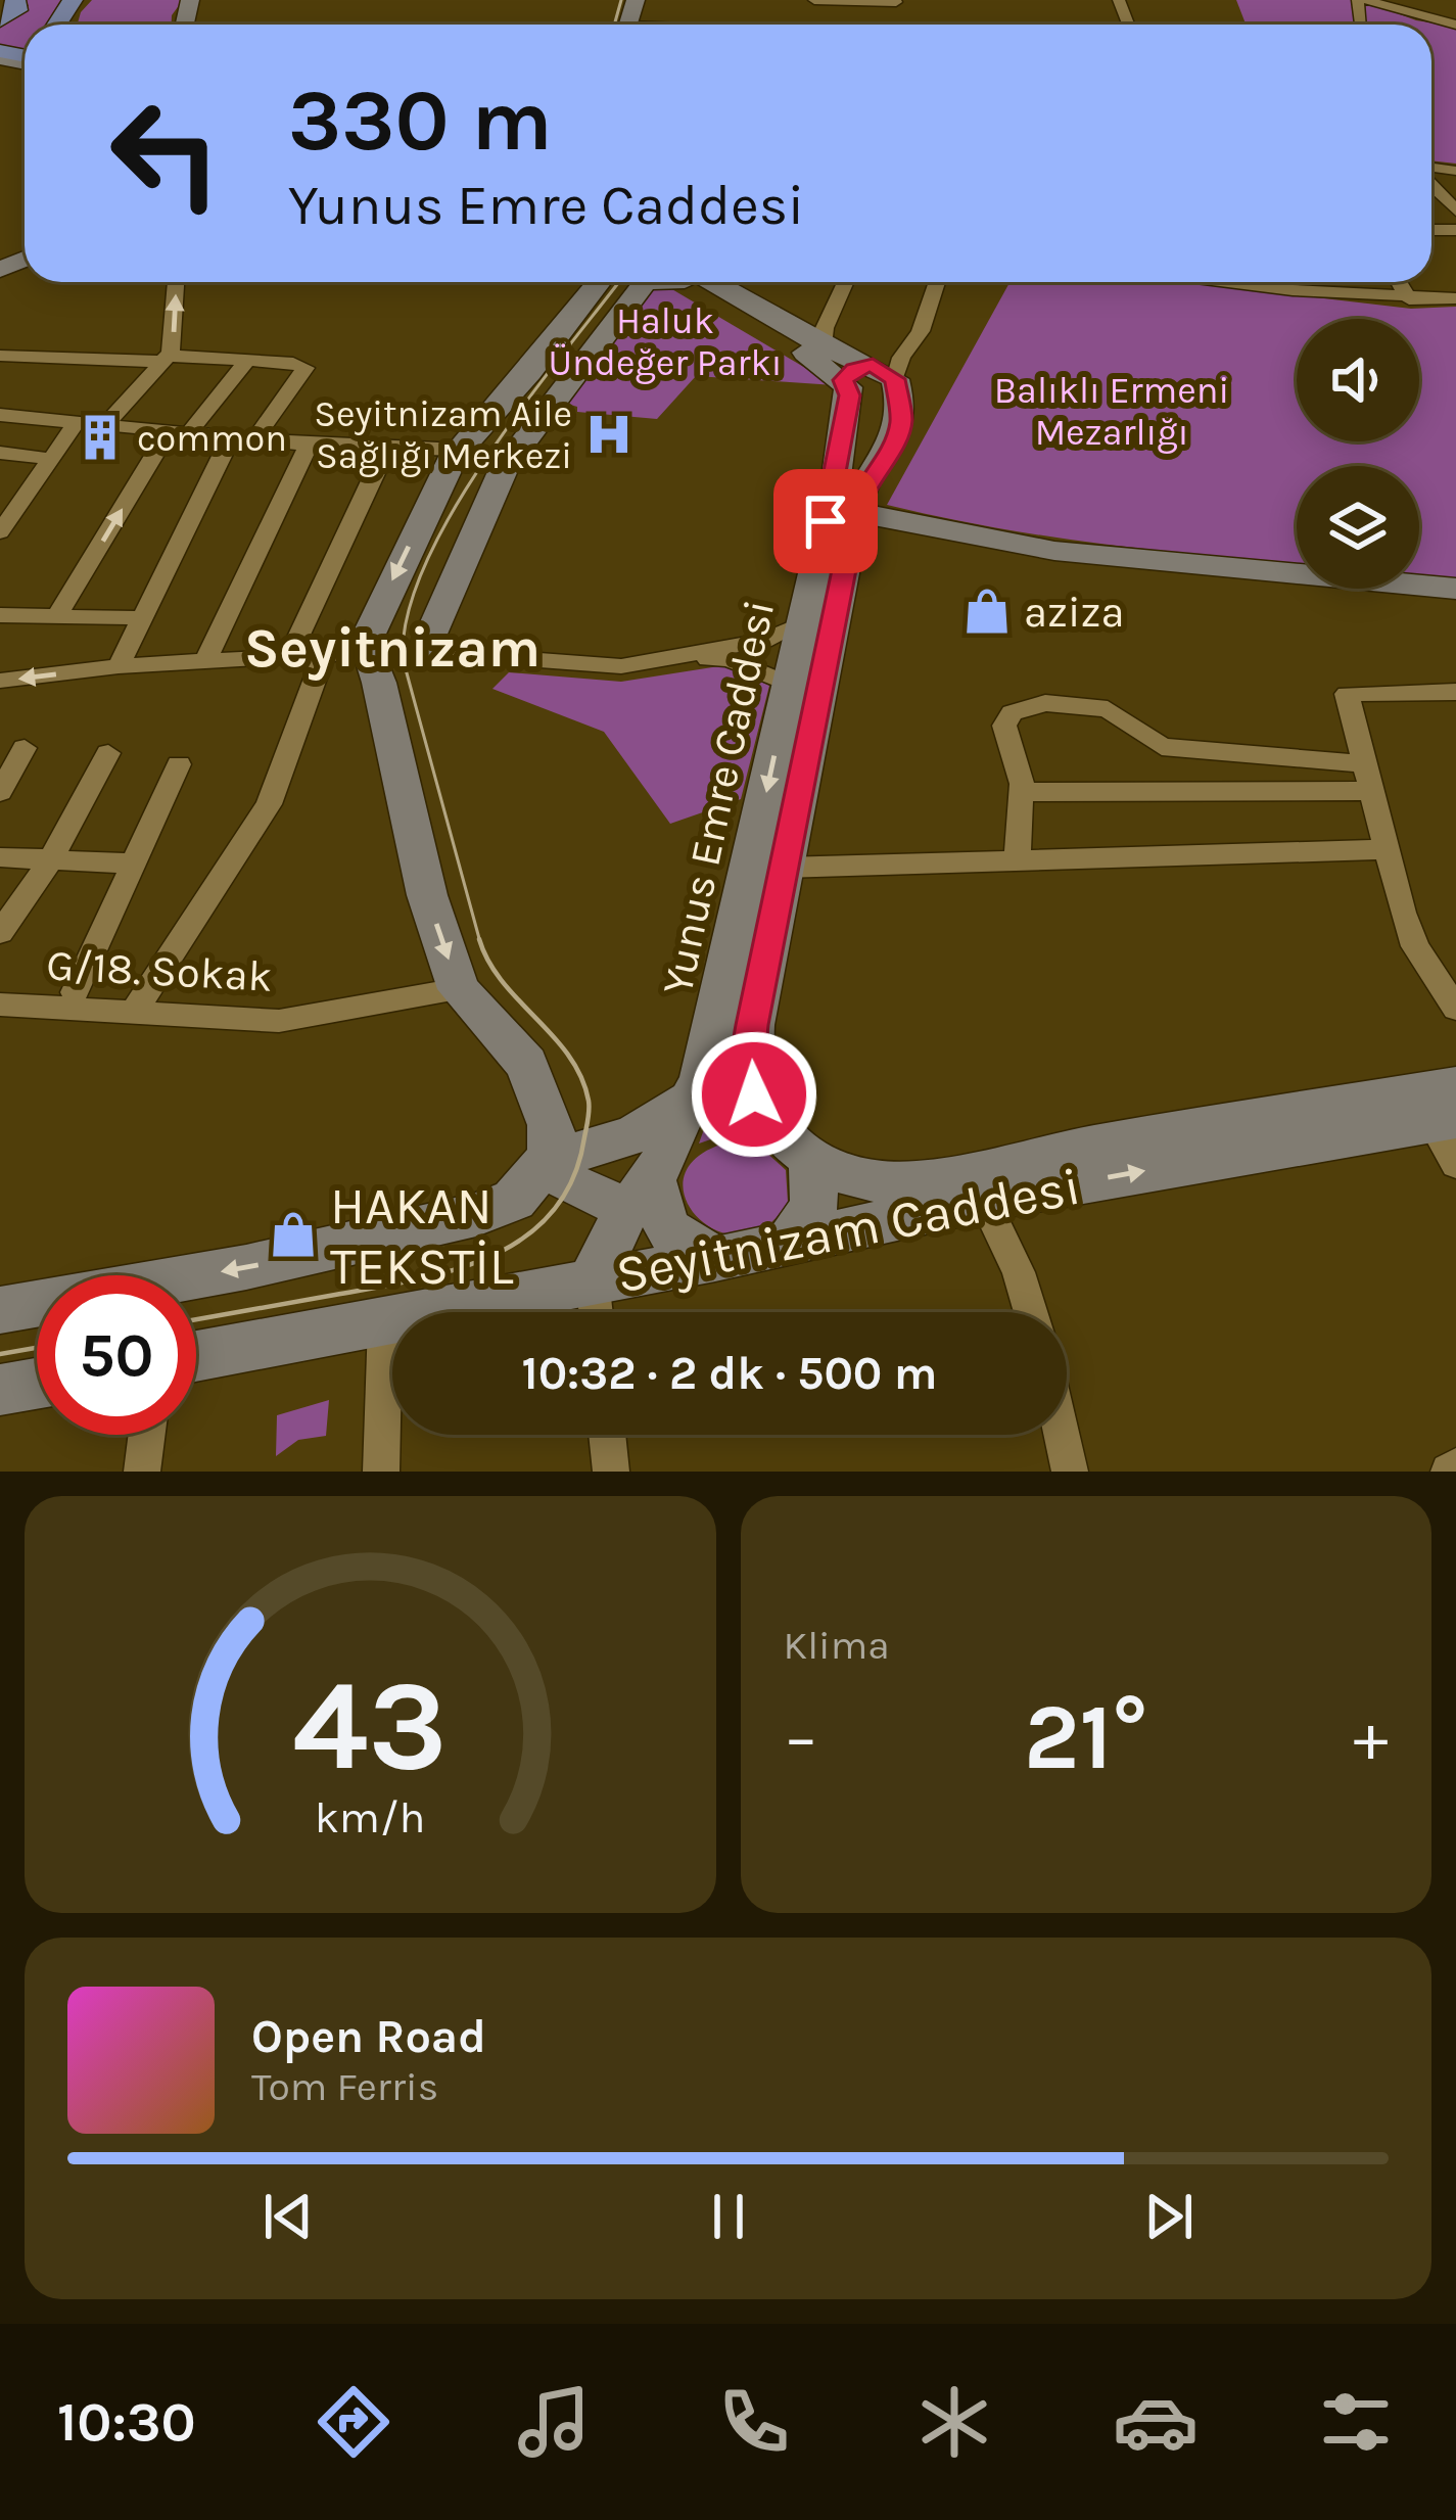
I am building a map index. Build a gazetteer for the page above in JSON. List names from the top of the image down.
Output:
{
  "streets": {
    "main road": ["Yunus Emre Caddesi", "Seyitnizam Caddesi"],
    "street": ["G/18. Sokak"]
  },
  "crossings": [
    ["Yunus Emre Caddesi", "Seyitnizam Caddesi"]
  ],
  "districts": ["Seyitnizam"],
  "parks": ["Haluk Ündeğer Parkı", "Balıklı Ermeni Mezarlığı"],
  "places": {
    "hospital": ["Seyitnizam Aile Sağlığı Merkezi"],
    "building": ["common"],
    "shop": ["aziza", "HAKAN TEKSTİL"]
  },
  "page": {
    "turn": ["330 m", "Yunus Emre Caddesi"],
    "limit": "50",
    "trip": "10:32 · 2 dk · 500 m",
    "tile": "Klima",
    "heat": ["−", "21°", "+"],
    "song": ["Open Road", "Tom Ferris"],
    "tabs": "10:30",
    "gauge": ["43", "km/h"]
  }
}
